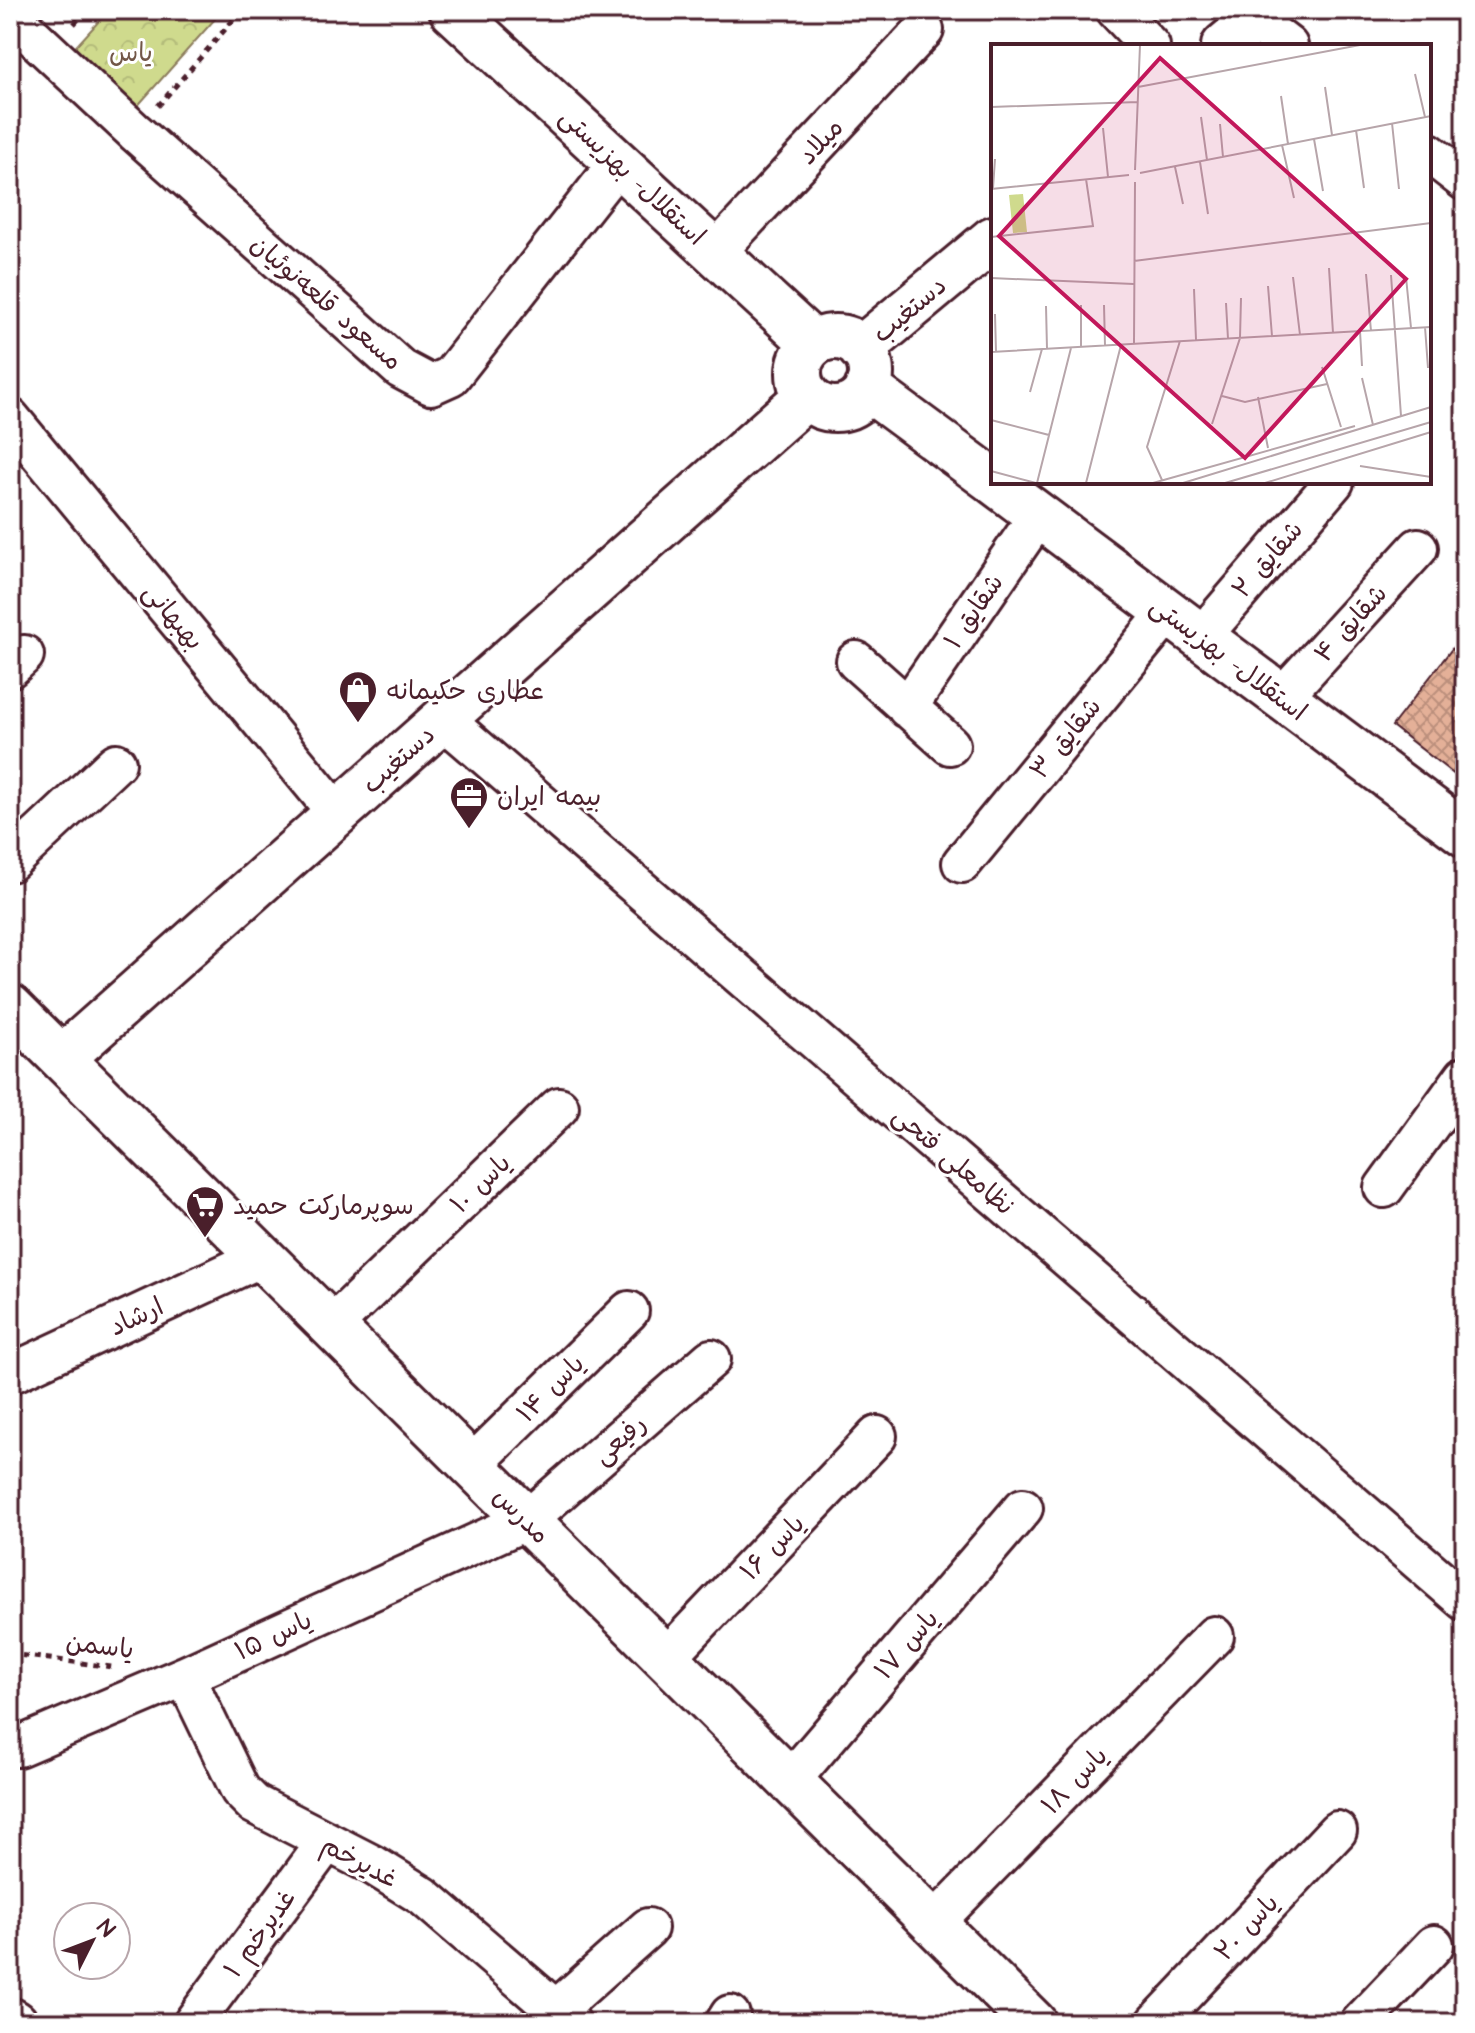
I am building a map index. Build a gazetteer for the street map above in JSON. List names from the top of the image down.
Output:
{
  "streets": {
    "street": [
      "میلاد",
      "استقلال- بهزیستی",
      "مسعود قلعه‌نوئیان",
      "دستغیب",
      "شقایق ۲",
      "شقایق ۱",
      "بهبهانی",
      "شقایق ۴",
      "شقایق ۳",
      "نظامعلی فتحی",
      "یاس ۱۰",
      "ارشاد",
      "یاس ۱۴",
      "رفیعی",
      "مدرس",
      "یاس ۱۶",
      "یاس ۱۵",
      "یاس ۱۷",
      "یاس ۱۸",
      "غدیرخم",
      "یاس ۲۰",
      "غدیرخم ۱"
    ],
    "path": ["یاسمن"]
  },
  "crossings": [
    ["میلاد", "استقلال- بهزیستی"],
    ["استقلال- بهزیستی", "مسعود قلعه‌نوئیان"],
    ["استقلال- بهزیستی", "دستغیب"],
    ["استقلال- بهزیستی", "شقایق ۲"],
    ["استقلال- بهزیستی", "شقایق ۱"],
    ["استقلال- بهزیستی", "شقایق ۴"],
    ["استقلال- بهزیستی", "شقایق ۳"],
    ["دستغیب", "بهبهانی"],
    ["دستغیب", "نظامعلی فتحی"],
    ["دستغیب", "مدرس"],
    ["شقایق ۲", "شقایق ۳"],
    ["یاس ۱۰", "مدرس"],
    ["ارشاد", "مدرس"],
    ["یاس ۱۴", "مدرس"],
    ["رفیعی", "مدرس"],
    ["رفیعی", "یاس ۱۵"],
    ["مدرس", "یاس ۱۶"],
    ["مدرس", "یاس ۱۵"],
    ["مدرس", "یاس ۱۷"],
    ["مدرس", "یاس ۱۸"],
    ["یاس ۱۵", "غدیرخم"],
    ["غدیرخم", "غدیرخم ۱"]
  ],
  "parks": ["یاس"],
  "places": {
    "shop": ["عطاری حکیمانه"],
    "office": ["بیمه ایران"],
    "supermarket": ["سوپرمارکت حمید"]
  },
  "north": "top right"
}
